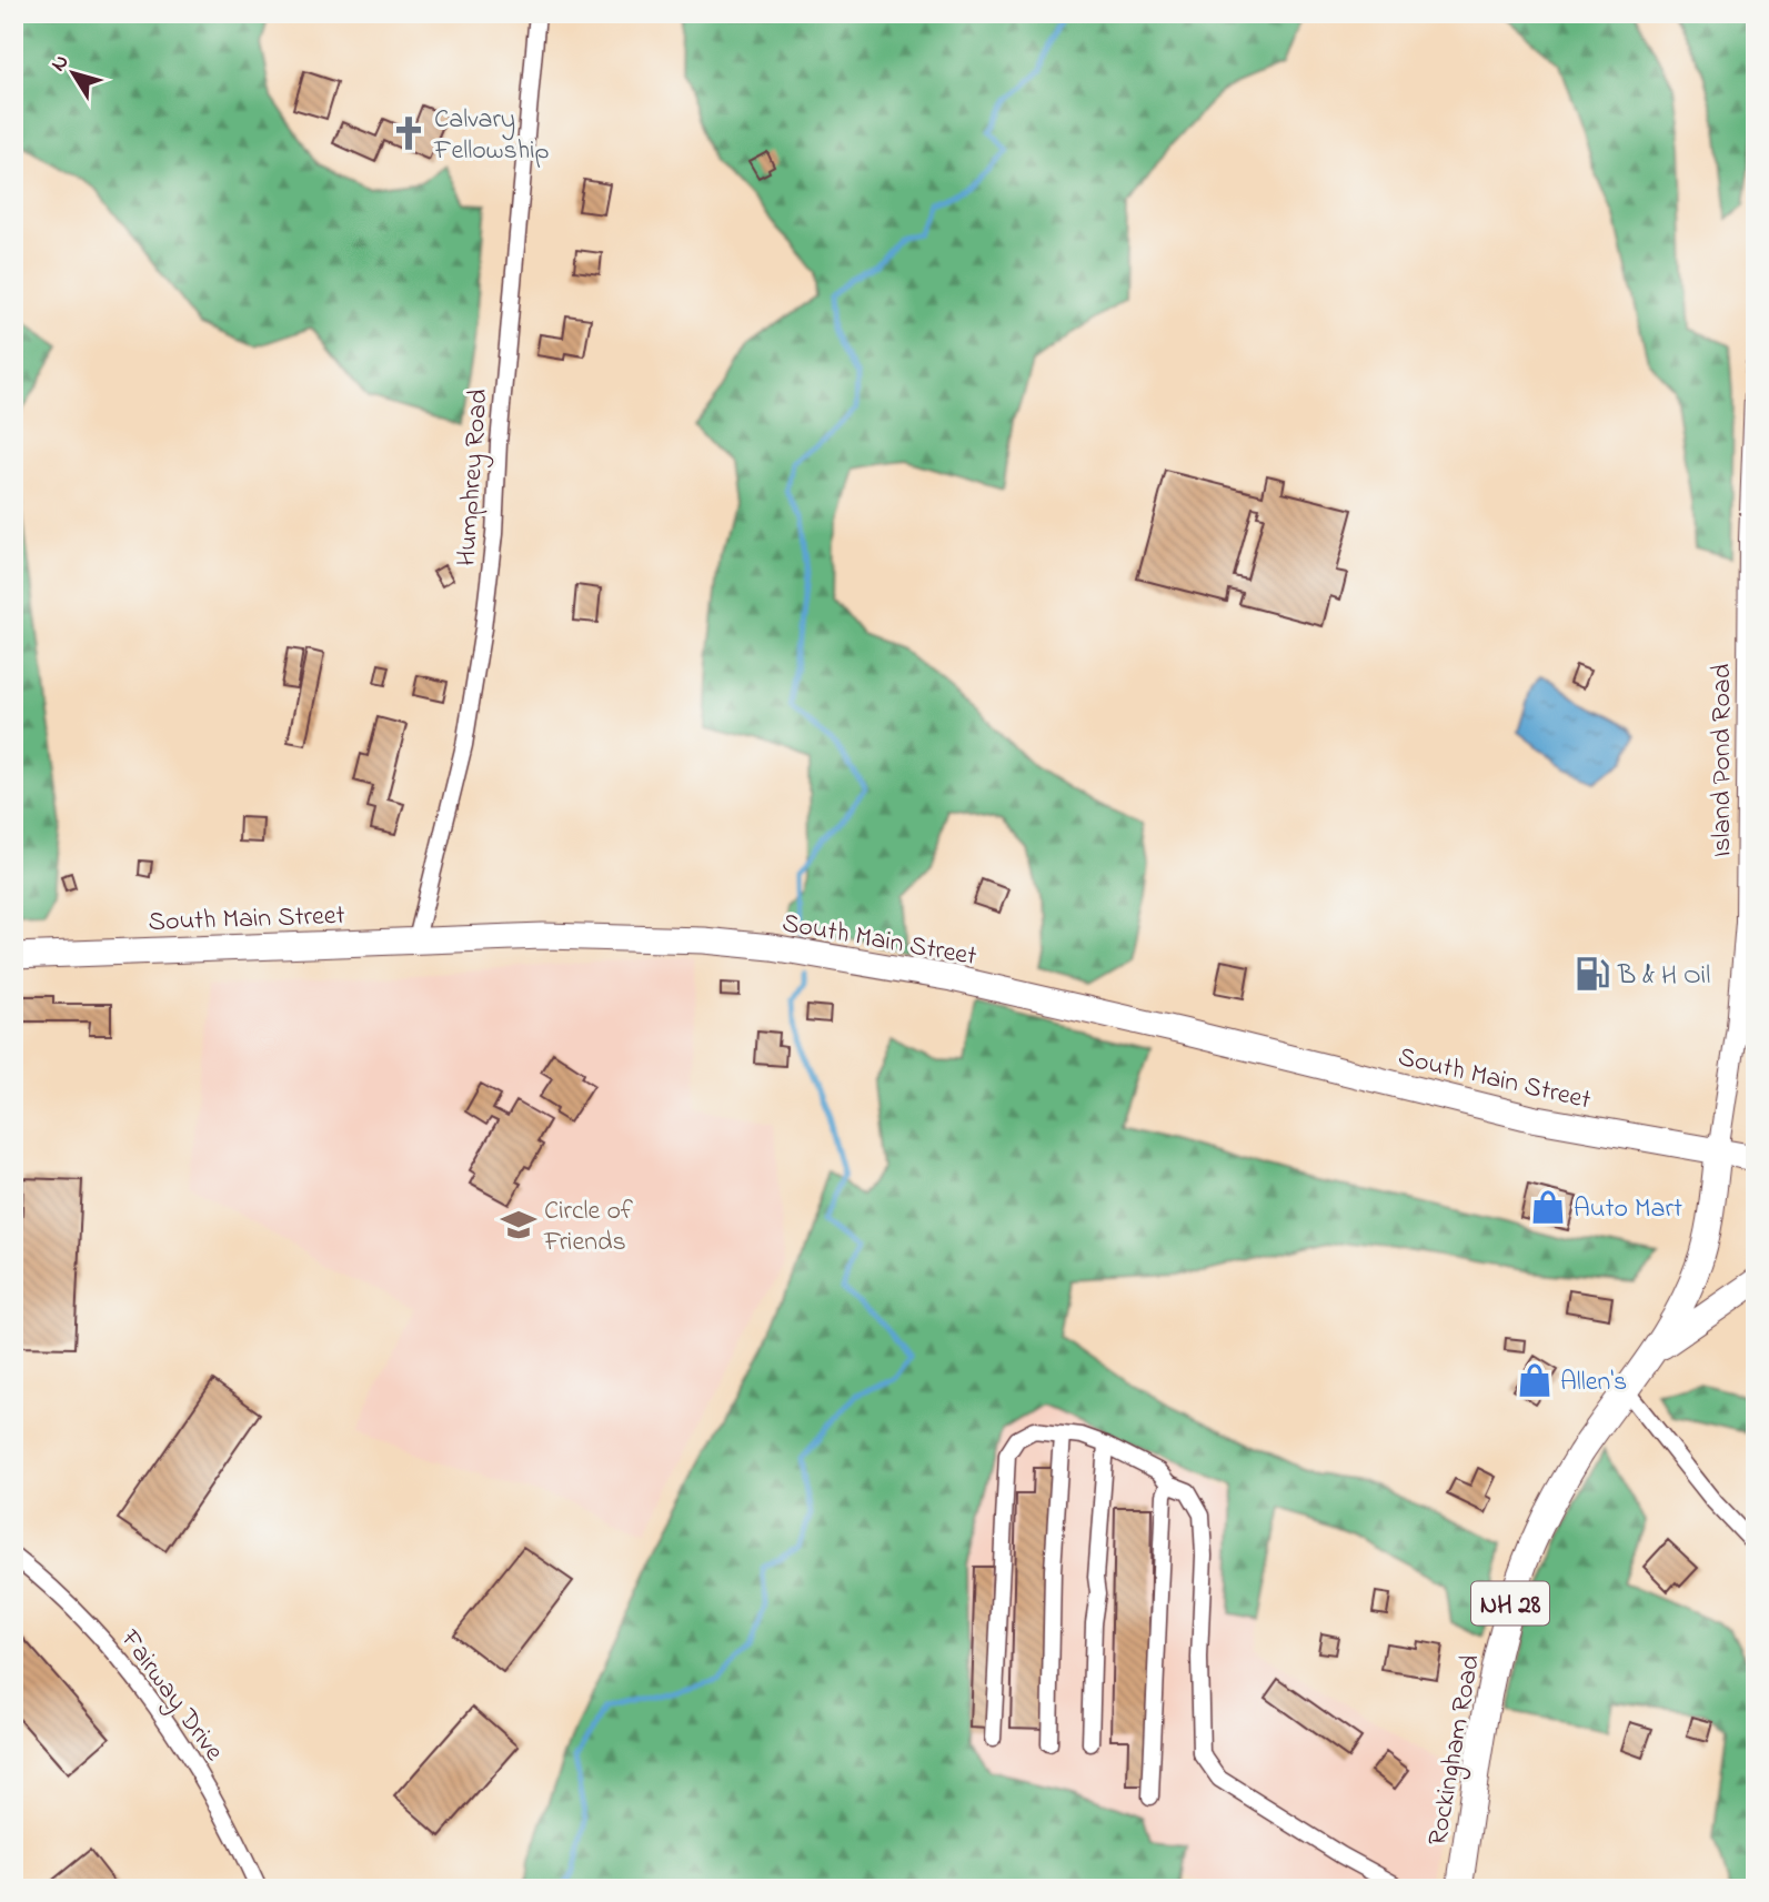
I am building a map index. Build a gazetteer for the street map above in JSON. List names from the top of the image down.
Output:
{
  "streets": {
    "main road": ["South Main Street", "NH 28", "Rockingham Road"],
    "street": ["Humphrey Road", "Island Pond Road", "Fairway Drive"]
  },
  "crossings": [
    ["Humphrey Road", "South Main Street"],
    ["Island Pond Road", "South Main Street"],
    ["Island Pond Road", "Rockingham Road"],
    ["South Main Street", "Rockingham Road"],
    ["NH 28", "Rockingham Road"]
  ],
  "places": {
    "church": ["Calvary Fellowship"],
    "fuel station": ["B & H Oil"],
    "shop": ["Auto Mart", "Allen's"],
    "school or university": ["Circle of Friends"]
  },
  "north": "top left"
}
